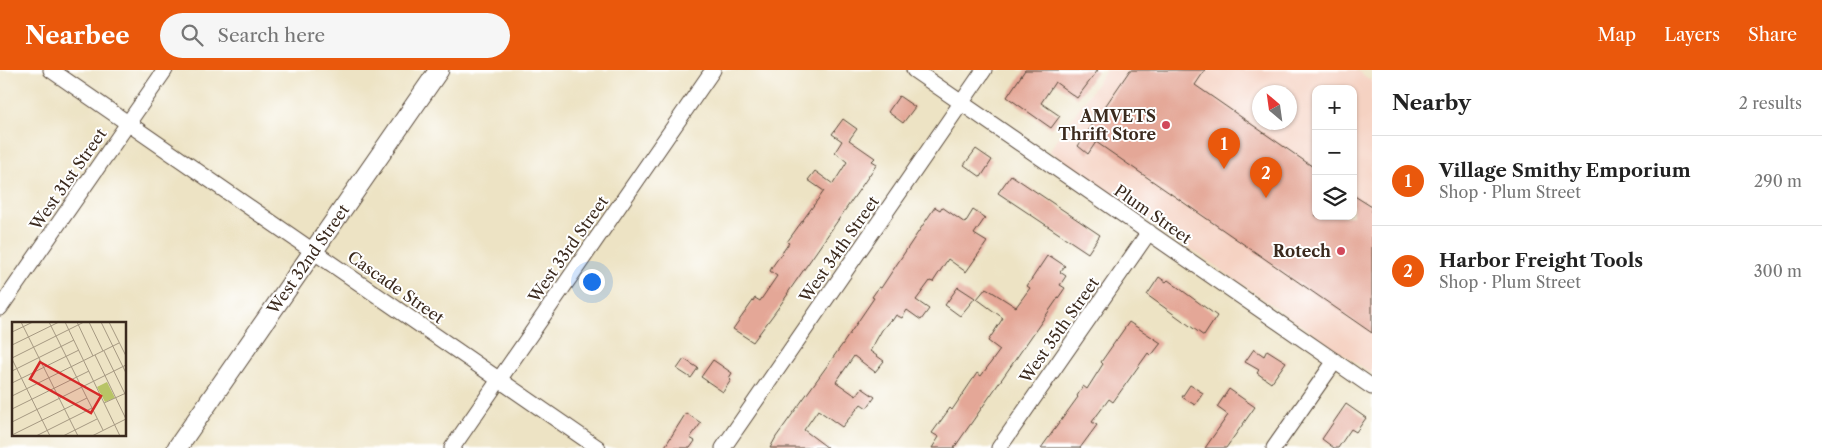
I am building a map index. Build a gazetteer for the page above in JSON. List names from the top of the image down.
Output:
{
  "streets": {
    "street": [
      "West 31st Street",
      "Plum Street",
      "West 33rd Street",
      "West 34th Street",
      "West 32nd Street",
      "Cascade Street",
      "West 35th Street"
    ]
  },
  "crossings": [
    ["West 31st Street", "Cascade Street"],
    ["Plum Street", "West 34th Street"],
    ["Plum Street", "West 35th Street"],
    ["West 33rd Street", "Cascade Street"],
    ["West 32nd Street", "Cascade Street"]
  ],
  "places": ["AMVETS Thrift Store", "Rotech"],
  "north": "top left",
  "page": {
    "header": "Nearbee",
    "search": "Search here",
    "nav": ["Map", "Layers", "Share"],
    "heading": ["Nearby", "2 results"],
    "map_buttons": ["+", "−"],
    "pins": ["1", "2"],
    "list": [
      {
        "mark": "1",
        "name": "Village Smithy Emporium",
        "note": "Shop · Plum Street",
        "value": "290 m"
      },
      {
        "mark": "2",
        "name": "Harbor Freight Tools",
        "note": "Shop · Plum Street",
        "value": "300 m"
      }
    ]
  }
}
